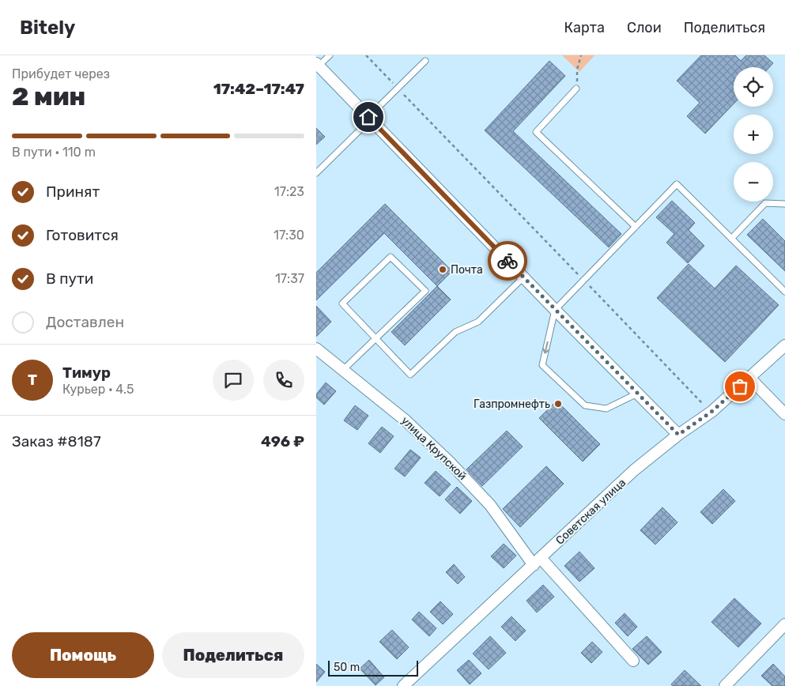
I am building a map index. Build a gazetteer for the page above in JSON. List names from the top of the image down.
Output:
{
  "streets": {
    "street": ["улица Крупской", "Советская улица"]
  },
  "crossings": [
    ["улица Крупской", "Советская улица"]
  ],
  "places": ["Почта", "Газпромнефть"],
  "scale_bar": "50 m",
  "page": {
    "header": "Bitely",
    "nav": ["Карта", "Слои", "Поделиться"],
    "heading": ["2 мин", "Прибудет через", "17:42–17:47"],
    "panel": [
      "Тимур",
      "Курьер · 4.5",
      "Заказ #8187",
      "496 ₽"
    ],
    "map_buttons": ["+", "−"],
    "bar": "В пути · 110 m",
    "list": [
      ["Принят", "17:23"],
      ["Готовится", "17:30"],
      ["В пути", "17:37"],
      "Доставлен"
    ],
    "round": "Т",
    "buttons": ["Помощь", "Поделиться"],
    "scale": "50 m"
  }
}
